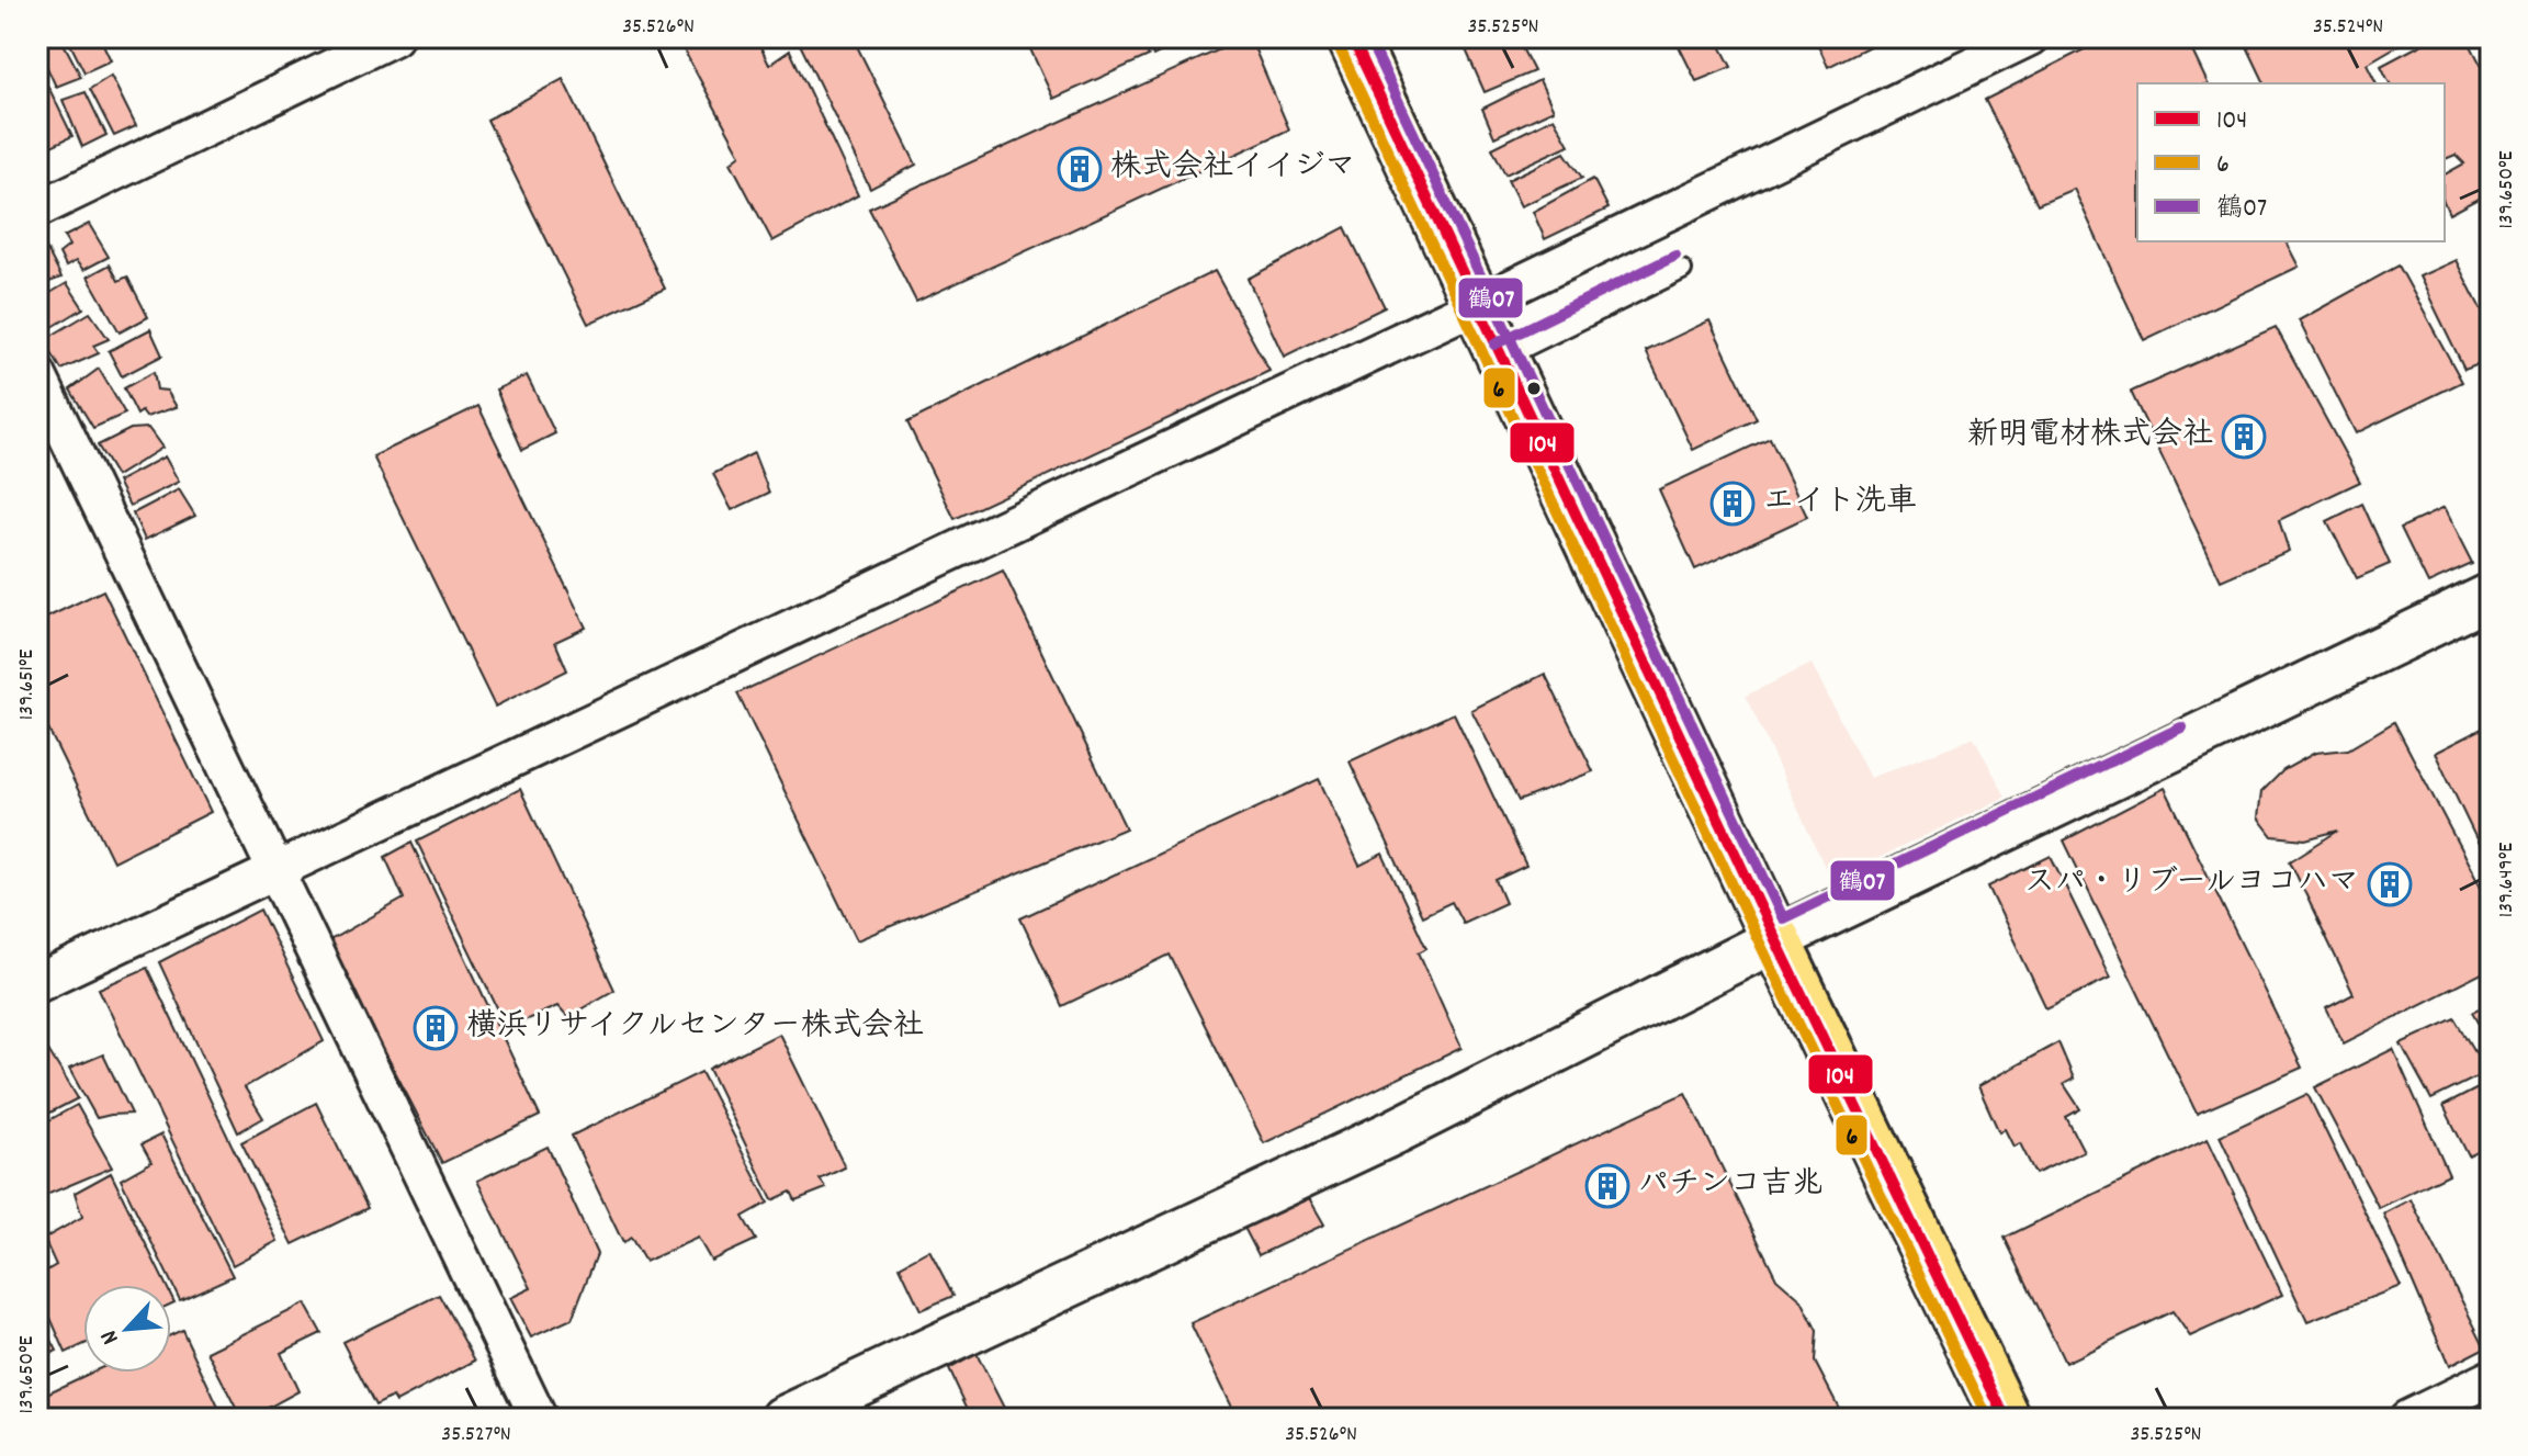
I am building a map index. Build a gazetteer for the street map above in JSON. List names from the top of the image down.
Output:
{
  "places": {
    "building": [
      "株式会社イイジマ",
      "新明電材株式会社",
      "エイト洗車",
      "スパ・リブールヨコハマ",
      "横浜リサイクルセンター株式会社",
      "パチンコ吉兆"
    ]
  },
  "lines": ["transit line 104", "transit line 鶴07", "transit line 6"],
  "legend": ["104", "6", "鶴07"],
  "north": "bottom left",
  "coordinates": [
    "35.526°N",
    "35.525°N",
    "35.524°N",
    "139.650°E",
    "139.651°E",
    "139.649°E",
    "35.527°N"
  ]
}
